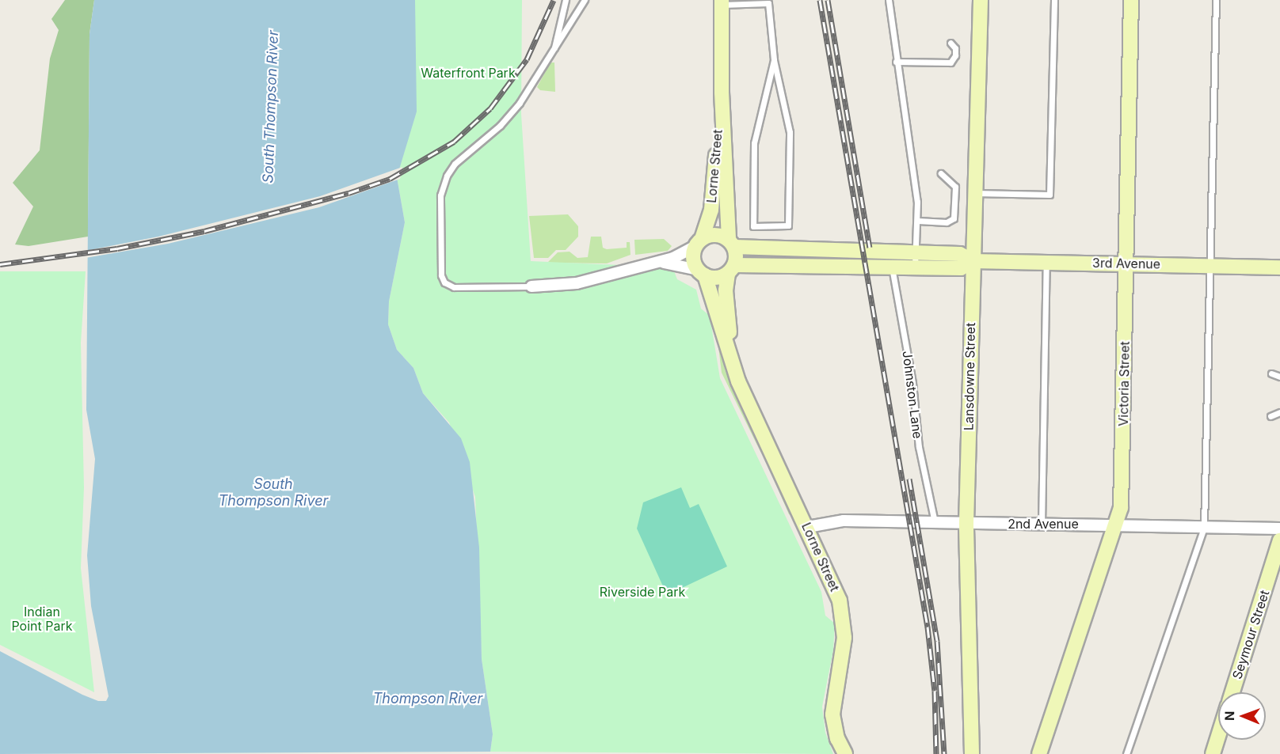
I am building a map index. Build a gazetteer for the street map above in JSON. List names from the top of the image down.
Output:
{
  "streets": {
    "street": [
      "Lorne Street",
      "3rd Avenue",
      "Lansdowne Street",
      "Victoria Street",
      "2nd Avenue",
      "Seymour Street"
    ],
    "lane": ["Johnston Lane"]
  },
  "crossings": [
    ["Lorne Street", "3rd Avenue"],
    ["Lorne Street", "2nd Avenue"],
    ["3rd Avenue", "Lansdowne Street"],
    ["3rd Avenue", "Victoria Street"],
    ["3rd Avenue", "Johnston Lane"],
    ["Lansdowne Street", "2nd Avenue"],
    ["Victoria Street", "2nd Avenue"],
    ["Johnston Lane", "2nd Avenue"]
  ],
  "water": ["South Thompson River", "Thompson River"],
  "parks": ["Waterfront Park", "Riverside Park", "Indian Point Park"],
  "north": "left"
}
